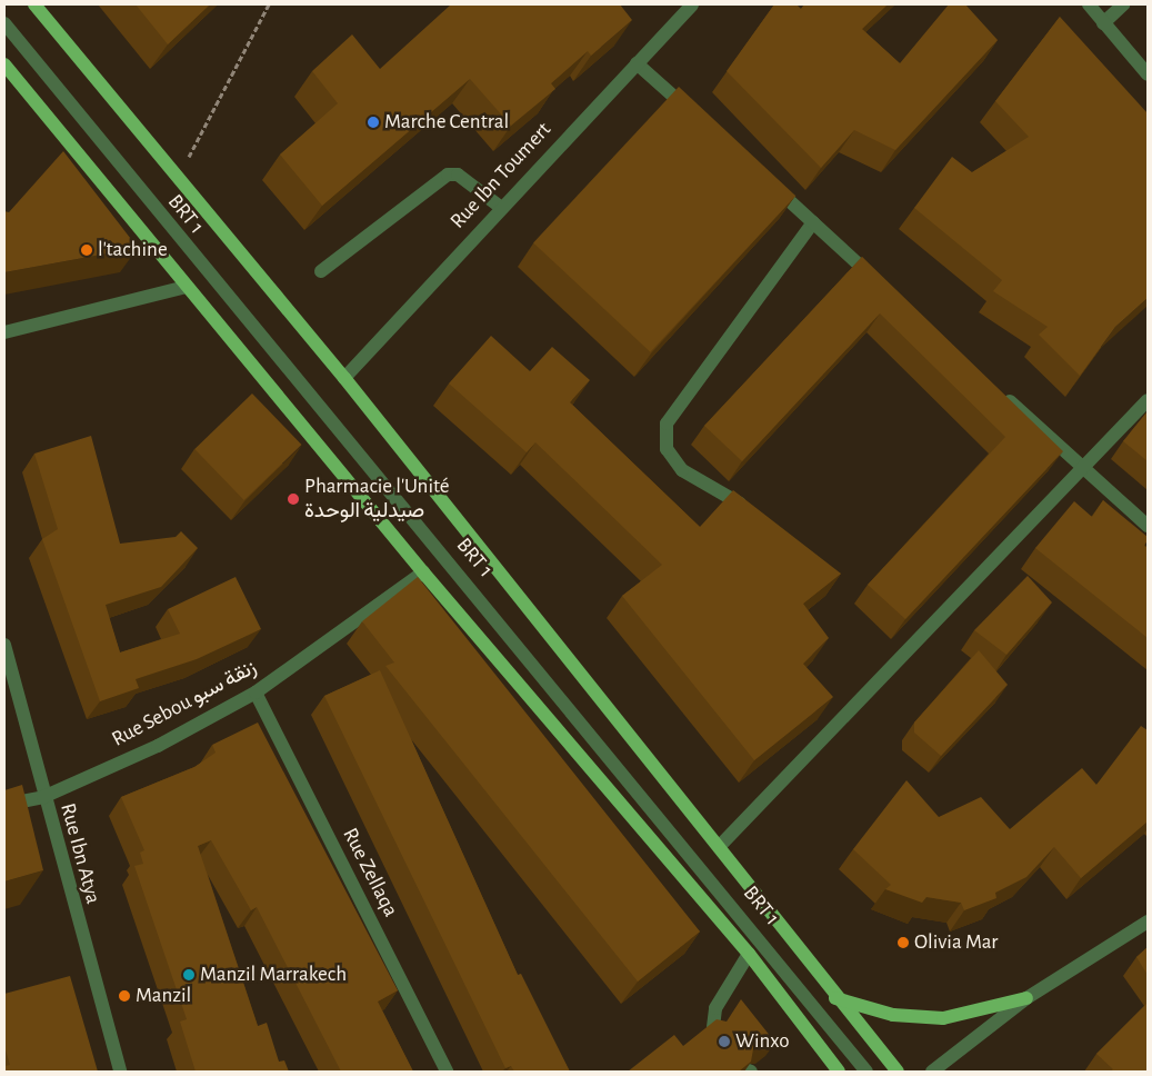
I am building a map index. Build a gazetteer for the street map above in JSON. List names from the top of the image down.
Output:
{
  "streets": {
    "street": [
      "Rue Ibn Toumert",
      "BRT 1",
      "Rue Sebou زنقة سبو",
      "Rue Ibn Atya",
      "Rue Zellaqa"
    ]
  },
  "crossings": [
    ["Rue Sebou زنقة سبو", "Rue Ibn Atya"],
    ["Rue Sebou زنقة سبو", "Rue Zellaqa"]
  ],
  "places": [
    "Marche Central",
    "l'tachine",
    "Pharmacie l'Unité صيدلية الوحدة",
    "Olivia Mar",
    "Manzil Marrakech",
    "Manzil",
    "Winxo"
  ]
}
